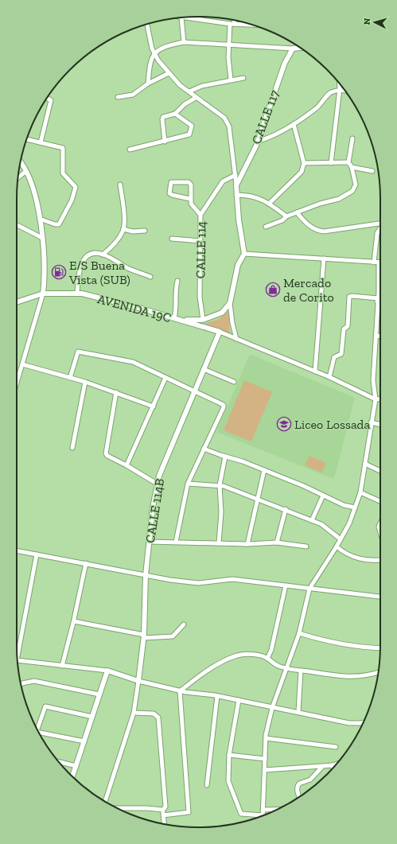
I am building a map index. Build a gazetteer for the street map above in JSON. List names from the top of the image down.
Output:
{
  "streets": {
    "street": [
      "CALLE 117",
      "CALLE 114",
      "AVENIDA 19C",
      "CALLE 114B"
    ]
  },
  "crossings": [
    ["AVENIDA 19C", "CALLE 114B"]
  ],
  "places": {
    "fuel station": ["E/S Buena Vista (SUB)"],
    "shop": ["Mercado de Corito"],
    "school or university": ["Liceo Lossada"]
  },
  "north": "left"
}
